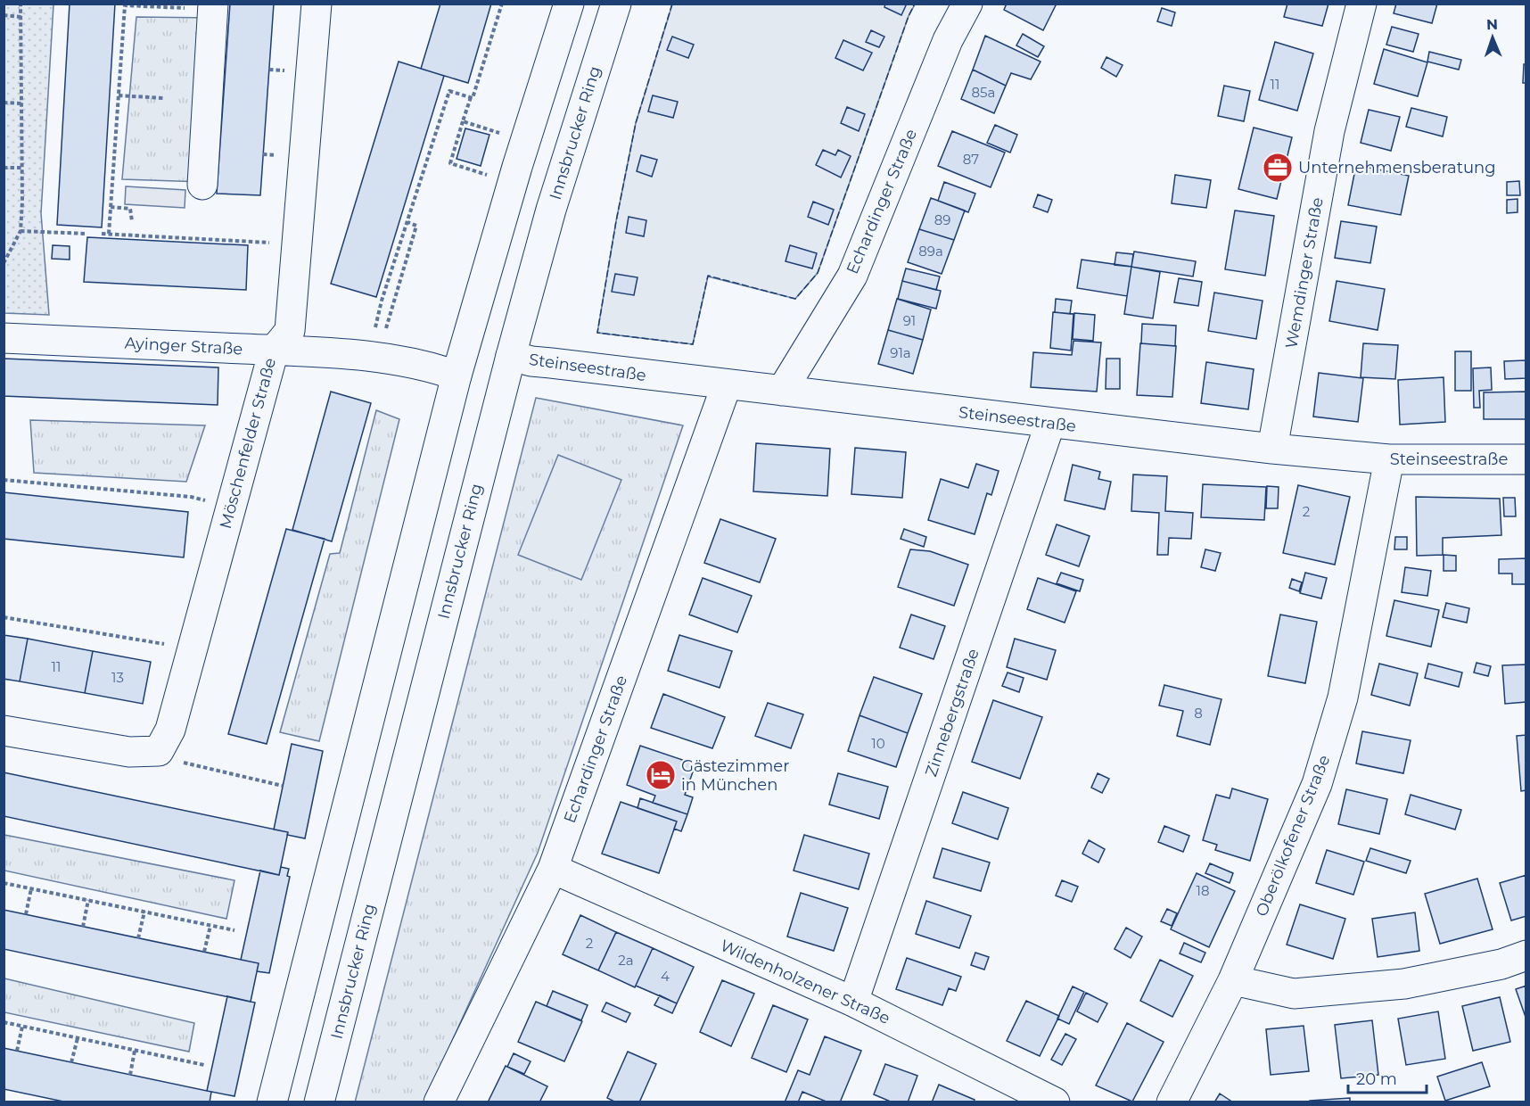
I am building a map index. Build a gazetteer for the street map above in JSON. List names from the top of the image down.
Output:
{
  "streets": {
    "street": [
      "Innsbrucker Ring",
      "Echardinger Straße",
      "Wemdinger Straße",
      "Ayinger Straße",
      "Steinseestraße",
      "Möschenfelder Straße",
      "Zinnebergstraße",
      "Oberölkofener Straße",
      "Wildenholzener Straße"
    ]
  },
  "crossings": [
    ["Innsbrucker Ring", "Steinseestraße"],
    ["Echardinger Straße", "Steinseestraße"],
    ["Echardinger Straße", "Wildenholzener Straße"],
    ["Wemdinger Straße", "Steinseestraße"],
    ["Ayinger Straße", "Möschenfelder Straße"],
    ["Steinseestraße", "Zinnebergstraße"],
    ["Steinseestraße", "Oberölkofener Straße"],
    ["Zinnebergstraße", "Wildenholzener Straße"]
  ],
  "places": {
    "office": ["Unternehmensberatung"],
    "hotel": ["Gästezimmer in München"]
  },
  "house_numbers": [
    "11",
    "85a",
    "87",
    "89",
    "89a",
    "91",
    "91a",
    "2",
    "11",
    "13",
    "8",
    "10",
    "18",
    "2",
    "2a",
    "4"
  ],
  "scale_bar": "20 m",
  "north": "top"
}
